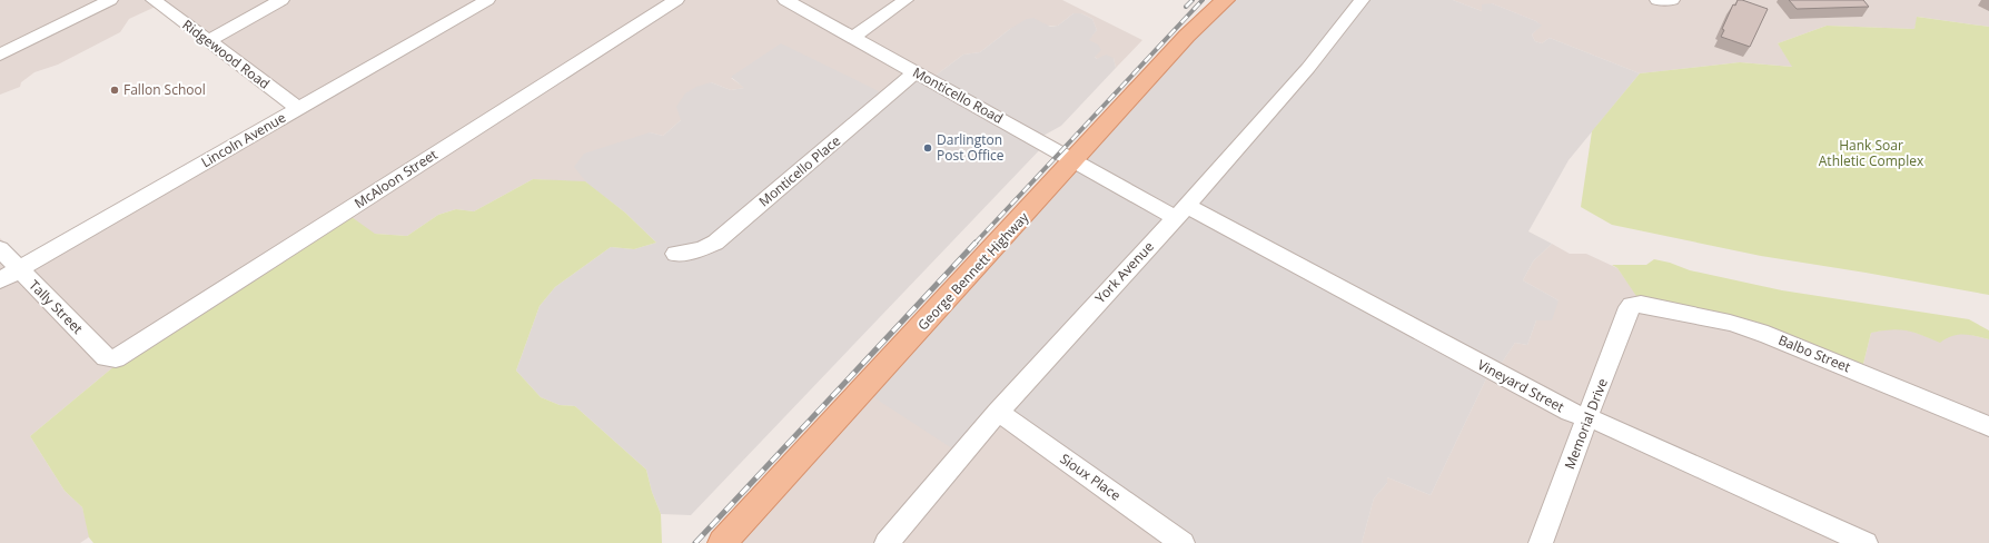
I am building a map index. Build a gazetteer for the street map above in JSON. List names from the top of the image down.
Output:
{
  "streets": {
    "main road": ["George Bennett Highway"],
    "street": [
      "Ridgewood Road",
      "Monticello Road",
      "Lincoln Avenue",
      "Monticello Place",
      "McAloon Street",
      "York Avenue",
      "Tally Street",
      "Balbo Street",
      "Vineyard Street",
      "Memorial Drive",
      "Sioux Place"
    ]
  },
  "crossings": [
    ["Ridgewood Road", "Lincoln Avenue"],
    ["Monticello Road", "Monticello Place"],
    ["Monticello Road", "George Bennett Highway"],
    ["Monticello Road", "York Avenue"],
    ["Monticello Road", "Vineyard Street"],
    ["Lincoln Avenue", "Tally Street"],
    ["McAloon Street", "Tally Street"],
    ["York Avenue", "Vineyard Street"],
    ["York Avenue", "Sioux Place"],
    ["Balbo Street", "Memorial Drive"],
    ["Vineyard Street", "Memorial Drive"]
  ],
  "parks": ["Hank Soar Athletic Complex"],
  "places": ["Fallon School", "Darlington Post Office"]
}
